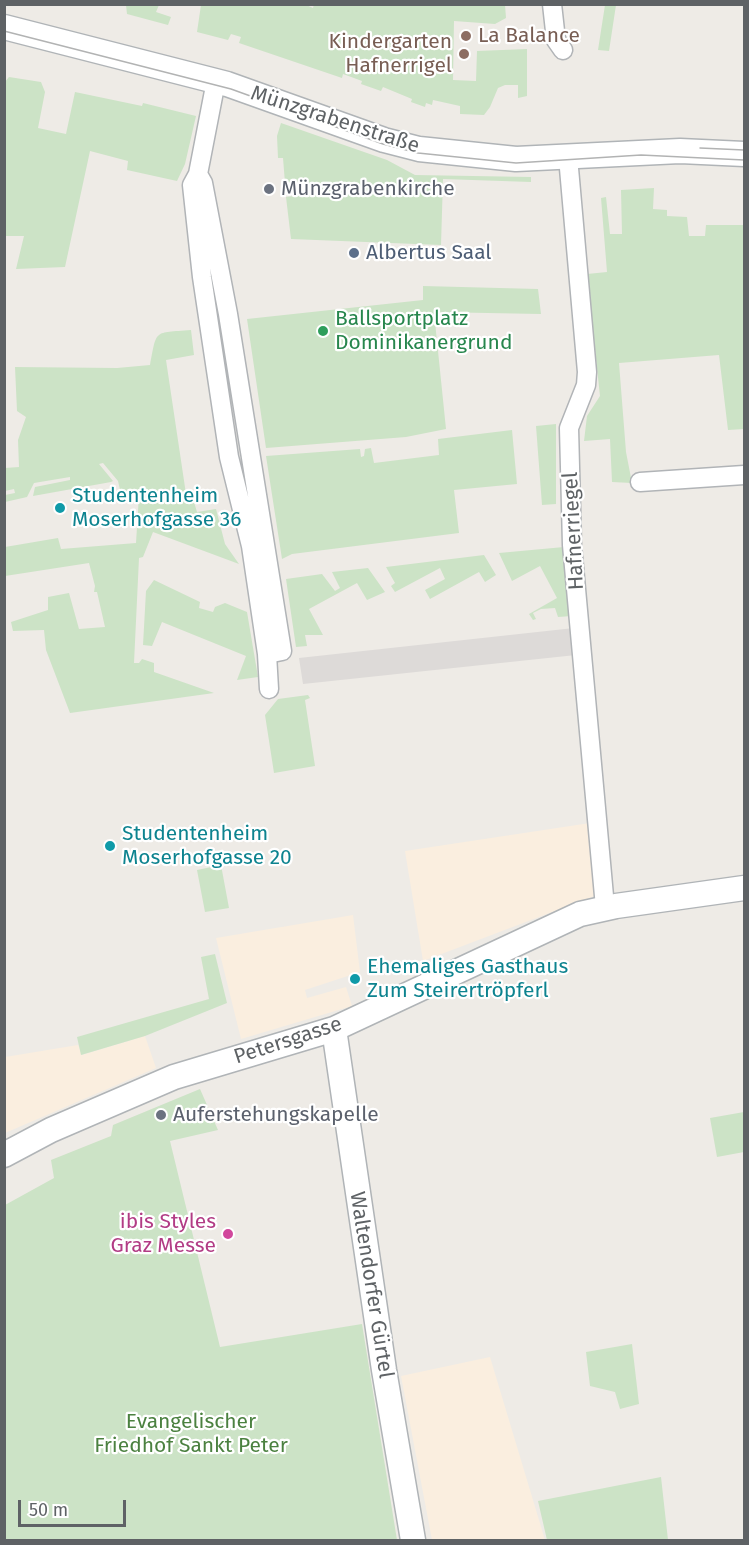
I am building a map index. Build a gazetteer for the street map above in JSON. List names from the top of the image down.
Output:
{
  "streets": {
    "main road": ["Münzgrabenstraße", "Petersgasse", "Waltendorfer Gürtel"],
    "street": ["Hafnerriegel"]
  },
  "crossings": [
    ["Münzgrabenstraße", "Hafnerriegel"],
    ["Hafnerriegel", "Petersgasse"],
    ["Petersgasse", "Waltendorfer Gürtel"]
  ],
  "parks": ["Evangelischer Friedhof Sankt Peter"],
  "places": [
    "La Balance",
    "Kindergarten Hafnerrigel",
    "Münzgrabenkirche",
    "Albertus Saal",
    "Ballsportplatz Dominikanergrund",
    "Studentenheim Moserhofgasse 36",
    "Studentenheim Moserhofgasse 20",
    "Ehemaliges Gasthaus Zum Steirertröpferl",
    "Auferstehungskapelle",
    "ibis Styles Graz Messe"
  ],
  "scale_bar": "50 m"
}
